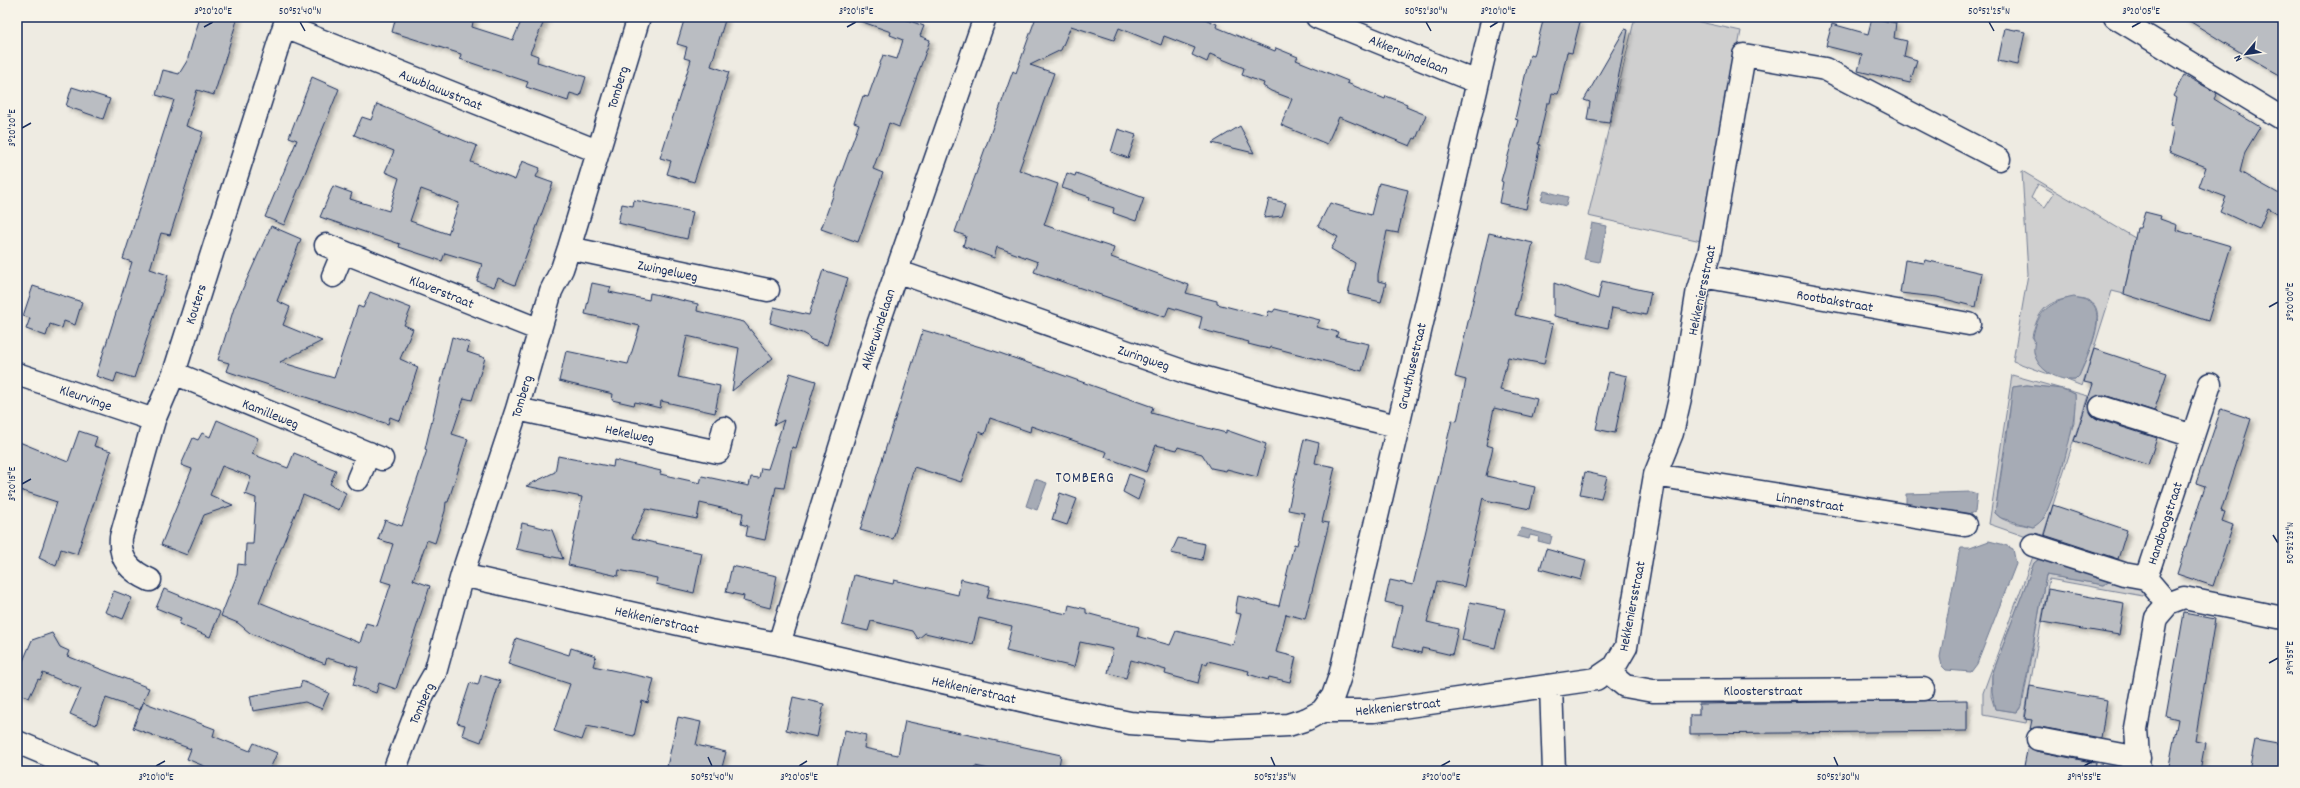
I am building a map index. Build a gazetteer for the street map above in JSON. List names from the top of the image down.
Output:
{
  "streets": {
    "street": [
      "Akkerwindelaan",
      "Tomberg",
      "Auwblauwstraat",
      "Zwingelweg",
      "Hekkeniersstraat",
      "Klaverstraat",
      "Rootbakstraat",
      "Kouters",
      "Zuringweg",
      "Gruuthusestraat",
      "Kleurvinge",
      "Kamilleweg",
      "Hekelweg",
      "Linnenstraat",
      "Handboogstraat",
      "Hekkenierstraat",
      "Kloosterstraat"
    ]
  },
  "crossings": [
    ["Akkerwindelaan", "Zuringweg"],
    ["Akkerwindelaan", "Gruuthusestraat"],
    ["Akkerwindelaan", "Hekkenierstraat"],
    ["Tomberg", "Auwblauwstraat"],
    ["Tomberg", "Zwingelweg"],
    ["Tomberg", "Klaverstraat"],
    ["Tomberg", "Hekelweg"],
    ["Tomberg", "Hekkenierstraat"],
    ["Auwblauwstraat", "Kouters"],
    ["Hekkeniersstraat", "Rootbakstraat"],
    ["Hekkeniersstraat", "Linnenstraat"],
    ["Hekkeniersstraat", "Hekkenierstraat"],
    ["Hekkeniersstraat", "Kloosterstraat"],
    ["Kouters", "Kleurvinge"],
    ["Kouters", "Kamilleweg"],
    ["Zuringweg", "Gruuthusestraat"],
    ["Gruuthusestraat", "Hekkenierstraat"]
  ],
  "districts": ["TOMBERG"],
  "north": "bottom left",
  "coordinates": [
    "3°20'20\"E",
    "50°52'40\"N",
    "3°20'15\"E",
    "50°52'30\"N",
    "3°20'10\"E",
    "50°52'25\"N",
    "3°20'05\"E",
    "3°20'00\"E",
    "3°19'55\"E",
    "50°52'35\"N"
  ]
}
